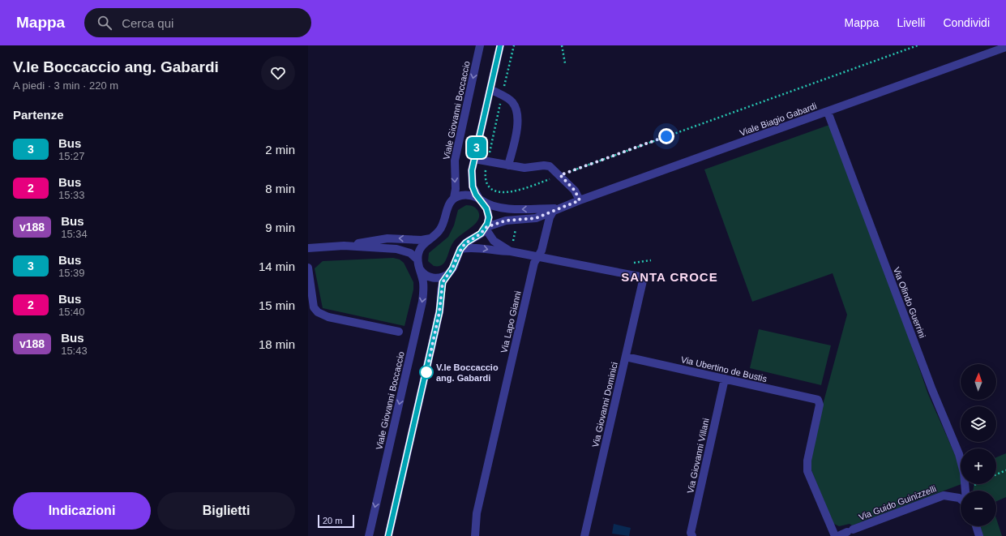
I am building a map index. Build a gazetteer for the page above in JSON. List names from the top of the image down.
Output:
{
  "streets": {
    "street": [
      "Viale Giovanni Boccaccio",
      "Viale Biagio Gabardi",
      "Via Olindo Guerrini",
      "Via Lapo Gianni",
      "Via Ubertino de Bustis",
      "Via Giovanni Dominici",
      "Via Giovanni Villani",
      "Via Guido Guinizzelli"
    ]
  },
  "crossings": [
    ["Viale Biagio Gabardi", "Via Olindo Guerrini"],
    ["Viale Biagio Gabardi", "Via Lapo Gianni"],
    ["Via Lapo Gianni", "Via Giovanni Dominici"],
    ["Via Ubertino de Bustis", "Via Giovanni Dominici"],
    ["Via Ubertino de Bustis", "Via Giovanni Villani"]
  ],
  "districts": ["SANTA CROCE"],
  "places": ["V.le Boccaccio ang. Gabardi"],
  "lines": ["bus line 3"],
  "scale_bar": "20 m",
  "north": "top",
  "page": {
    "header": "Mappa",
    "search": "Cerca qui",
    "nav": ["Mappa", "Livelli", "Condividi"],
    "heading": [
      ["V.le Boccaccio ang. Gabardi", "A piedi · 3 min · 220 m"],
      "Partenze"
    ],
    "on_map": "3",
    "list": [
      {
        "mark": "3",
        "name": "Bus",
        "note": "15:27",
        "value": "2 min"
      },
      {
        "mark": "2",
        "name": "Bus",
        "note": "15:33",
        "value": "8 min"
      },
      {
        "mark": "v188",
        "name": "Bus",
        "note": "15:34",
        "value": "9 min"
      },
      {
        "mark": "3",
        "name": "Bus",
        "note": "15:39",
        "value": "14 min"
      },
      {
        "mark": "2",
        "name": "Bus",
        "note": "15:40",
        "value": "15 min"
      },
      {
        "mark": "v188",
        "name": "Bus",
        "note": "15:43",
        "value": "18 min"
      }
    ],
    "map_buttons": ["+", "−"],
    "buttons": ["Indicazioni", "Biglietti"],
    "scale": "20 m"
  }
}
